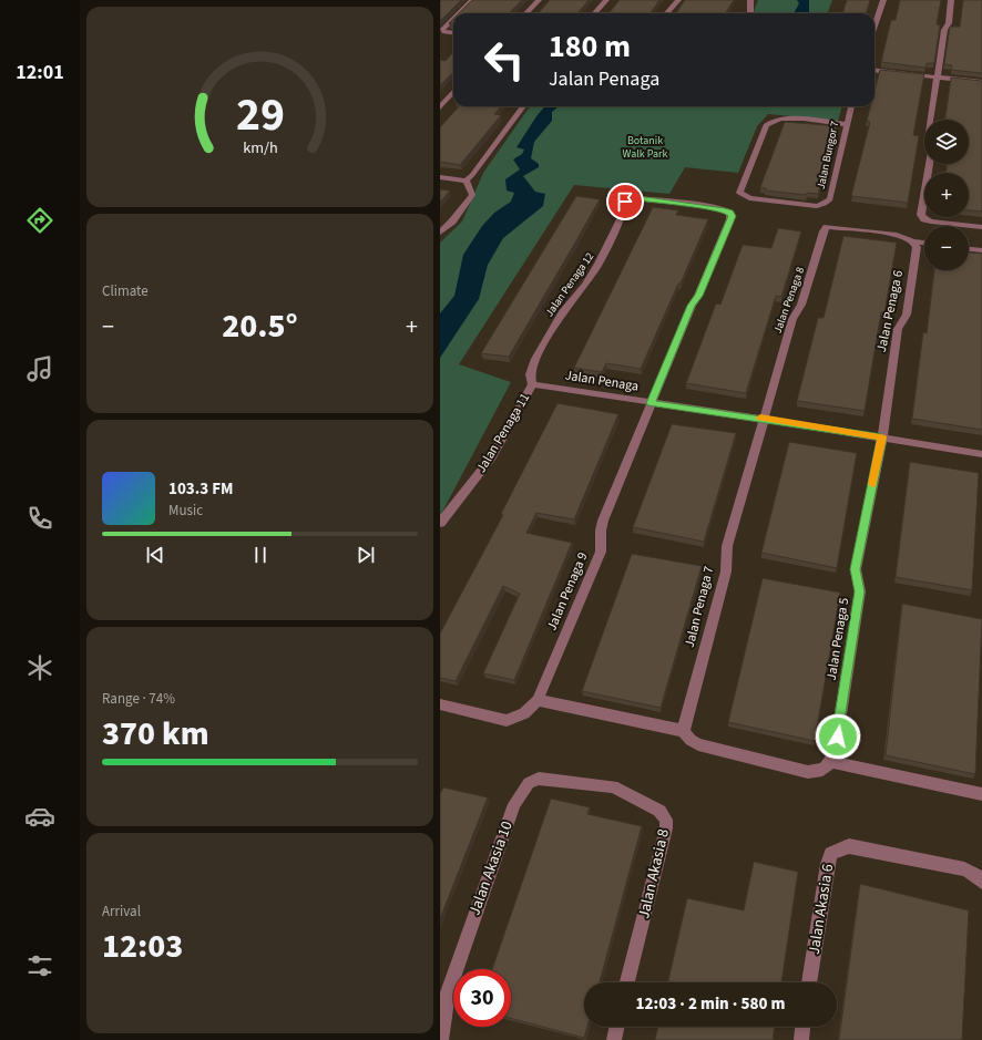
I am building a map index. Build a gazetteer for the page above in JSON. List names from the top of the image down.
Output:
{
  "streets": {
    "street": [
      "Jalan Bungor 7",
      "Jalan Penaga 12",
      "Jalan Penaga 8",
      "Jalan Penaga 6",
      "Jalan Penaga",
      "Jalan Penaga 11",
      "Jalan Penaga 9",
      "Jalan Penaga 7",
      "Jalan Penaga 5",
      "Jalan Akasia 10",
      "Jalan Akasia 8",
      "Jalan Akasia 6"
    ]
  },
  "crossings": [
    ["Jalan Penaga 12", "Jalan Penaga"],
    ["Jalan Penaga 12", "Jalan Penaga 11"],
    ["Jalan Penaga 12", "Jalan Penaga 9"],
    ["Jalan Penaga 8", "Jalan Penaga 6"],
    ["Jalan Penaga 8", "Jalan Penaga"],
    ["Jalan Penaga 8", "Jalan Penaga 7"],
    ["Jalan Penaga 6", "Jalan Penaga"],
    ["Jalan Penaga 6", "Jalan Penaga 5"],
    ["Jalan Penaga", "Jalan Penaga 11"],
    ["Jalan Penaga", "Jalan Penaga 9"],
    ["Jalan Penaga", "Jalan Penaga 7"],
    ["Jalan Penaga", "Jalan Penaga 5"],
    ["Jalan Akasia 10", "Jalan Akasia 8"]
  ],
  "parks": ["Botanik Walk Park"],
  "page": {
    "tabs": "12:01",
    "turn": ["180 m", "Jalan Penaga"],
    "map_buttons": ["+", "−"],
    "tile": [
      "Climate",
      ["Range · 74%", "370 km"],
      ["Arrival", "12:03"]
    ],
    "heat": ["−", "20.5°", "+"],
    "song": ["103.3 FM", "Music"],
    "limit": "30",
    "trip": "12:03 · 2 min · 580 m",
    "gauge": ["29", "km/h"]
  }
}
